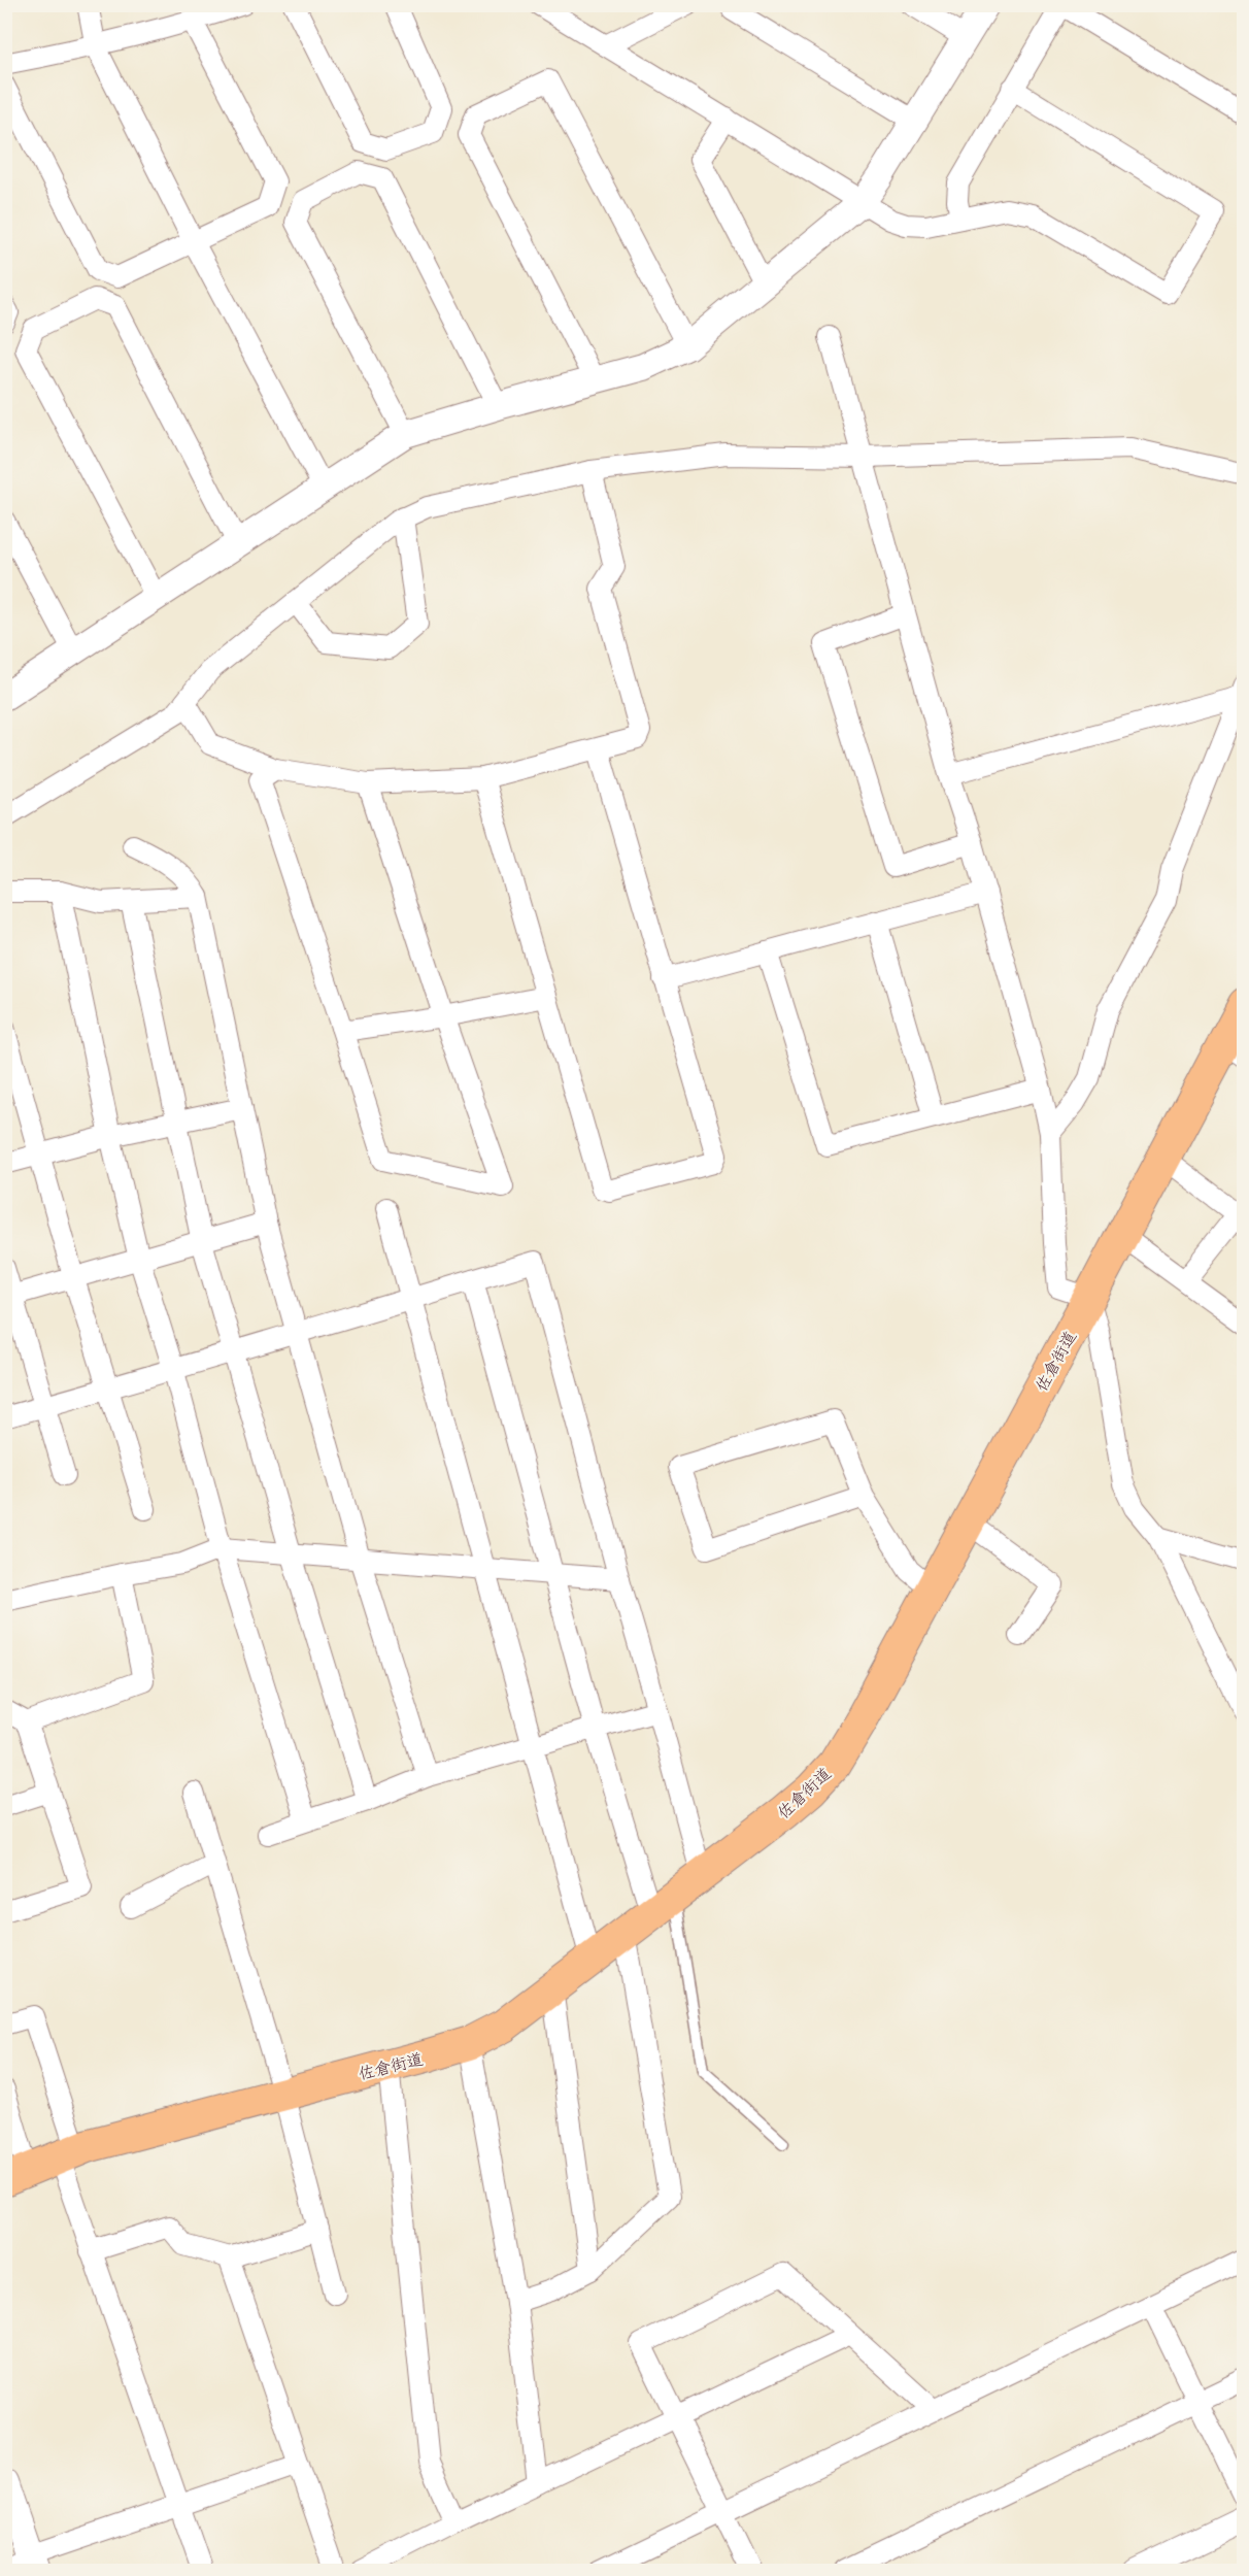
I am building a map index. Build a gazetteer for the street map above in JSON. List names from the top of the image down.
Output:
{
  "streets": {
    "main road": ["佐倉街道"]
  }
}
